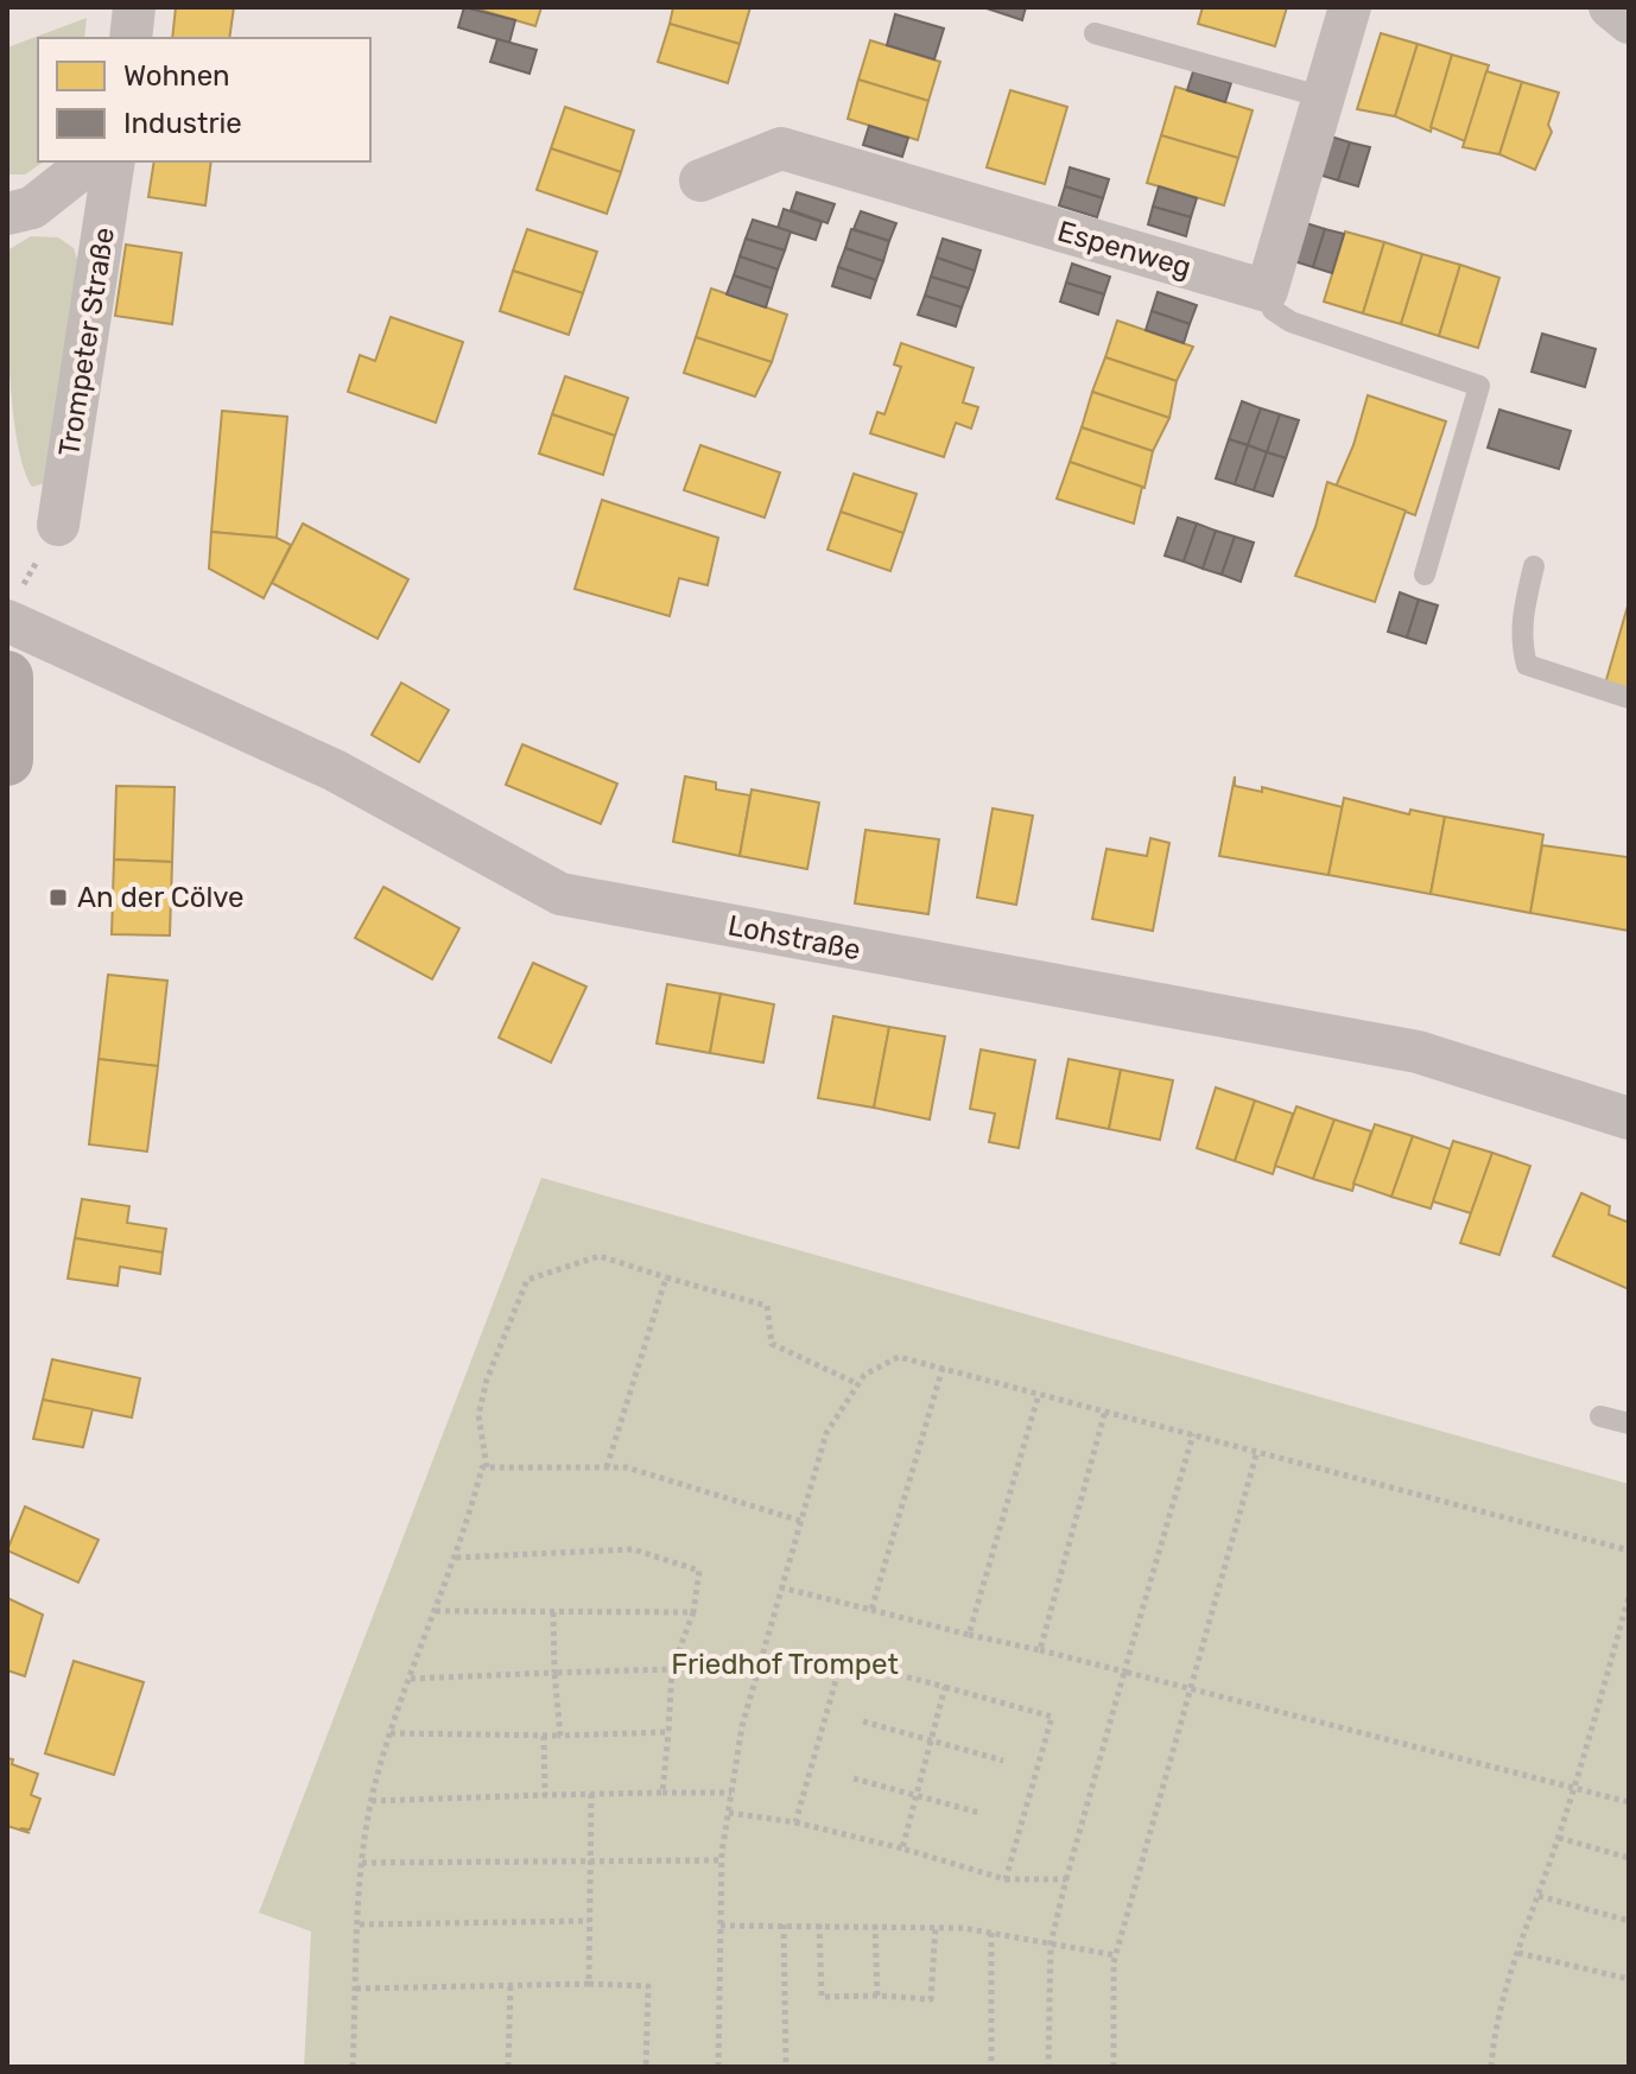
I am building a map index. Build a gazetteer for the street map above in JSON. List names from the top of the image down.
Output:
{
  "streets": {
    "street": ["Espenweg", "Trompeter Straße", "Lohstraße"]
  },
  "parks": ["Friedhof Trompet"],
  "places": {
    "transit": ["An der Cölve"]
  },
  "legend": ["Wohnen", "Industrie"]
}
